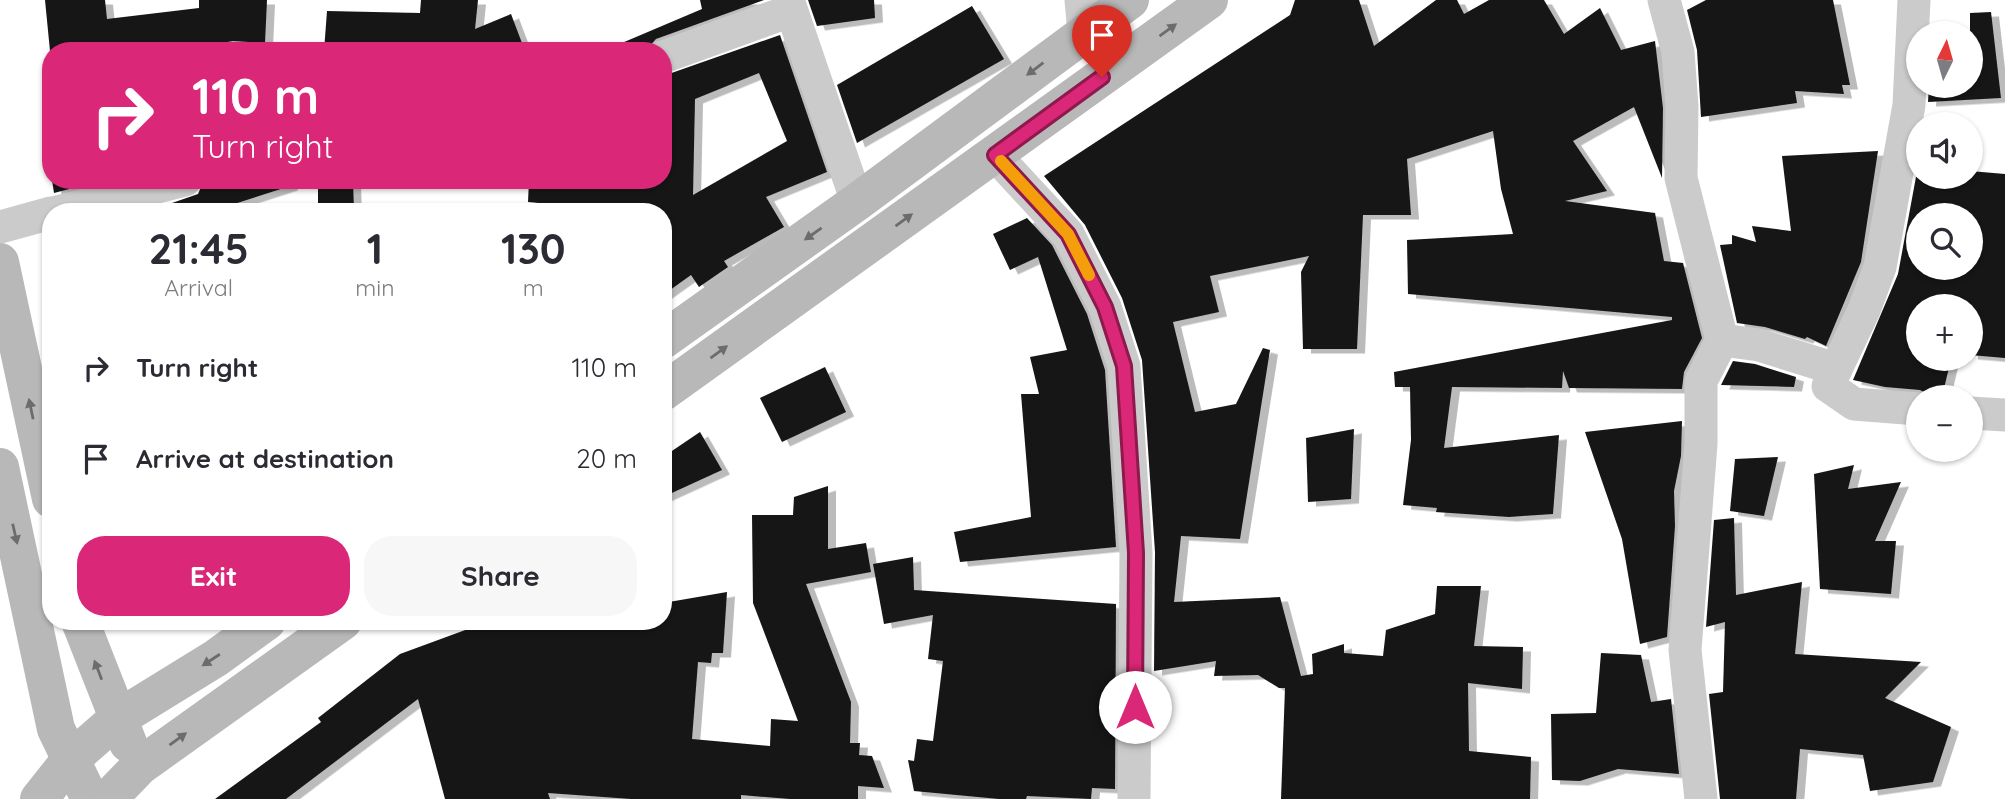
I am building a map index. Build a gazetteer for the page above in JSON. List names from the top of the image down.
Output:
{
  "north": "top",
  "page": {
    "map_buttons": ["+", "−"],
    "turn": ["110 m", "Turn right"],
    "eta": [
      "21:45",
      "Arrival",
      "1",
      "min",
      "130",
      "m"
    ],
    "list": [
      {
        "name": "Turn right",
        "value": "110 m"
      },
      {
        "name": "Arrive at destination",
        "value": "20 m"
      }
    ],
    "buttons": ["Exit", "Share"]
  }
}
